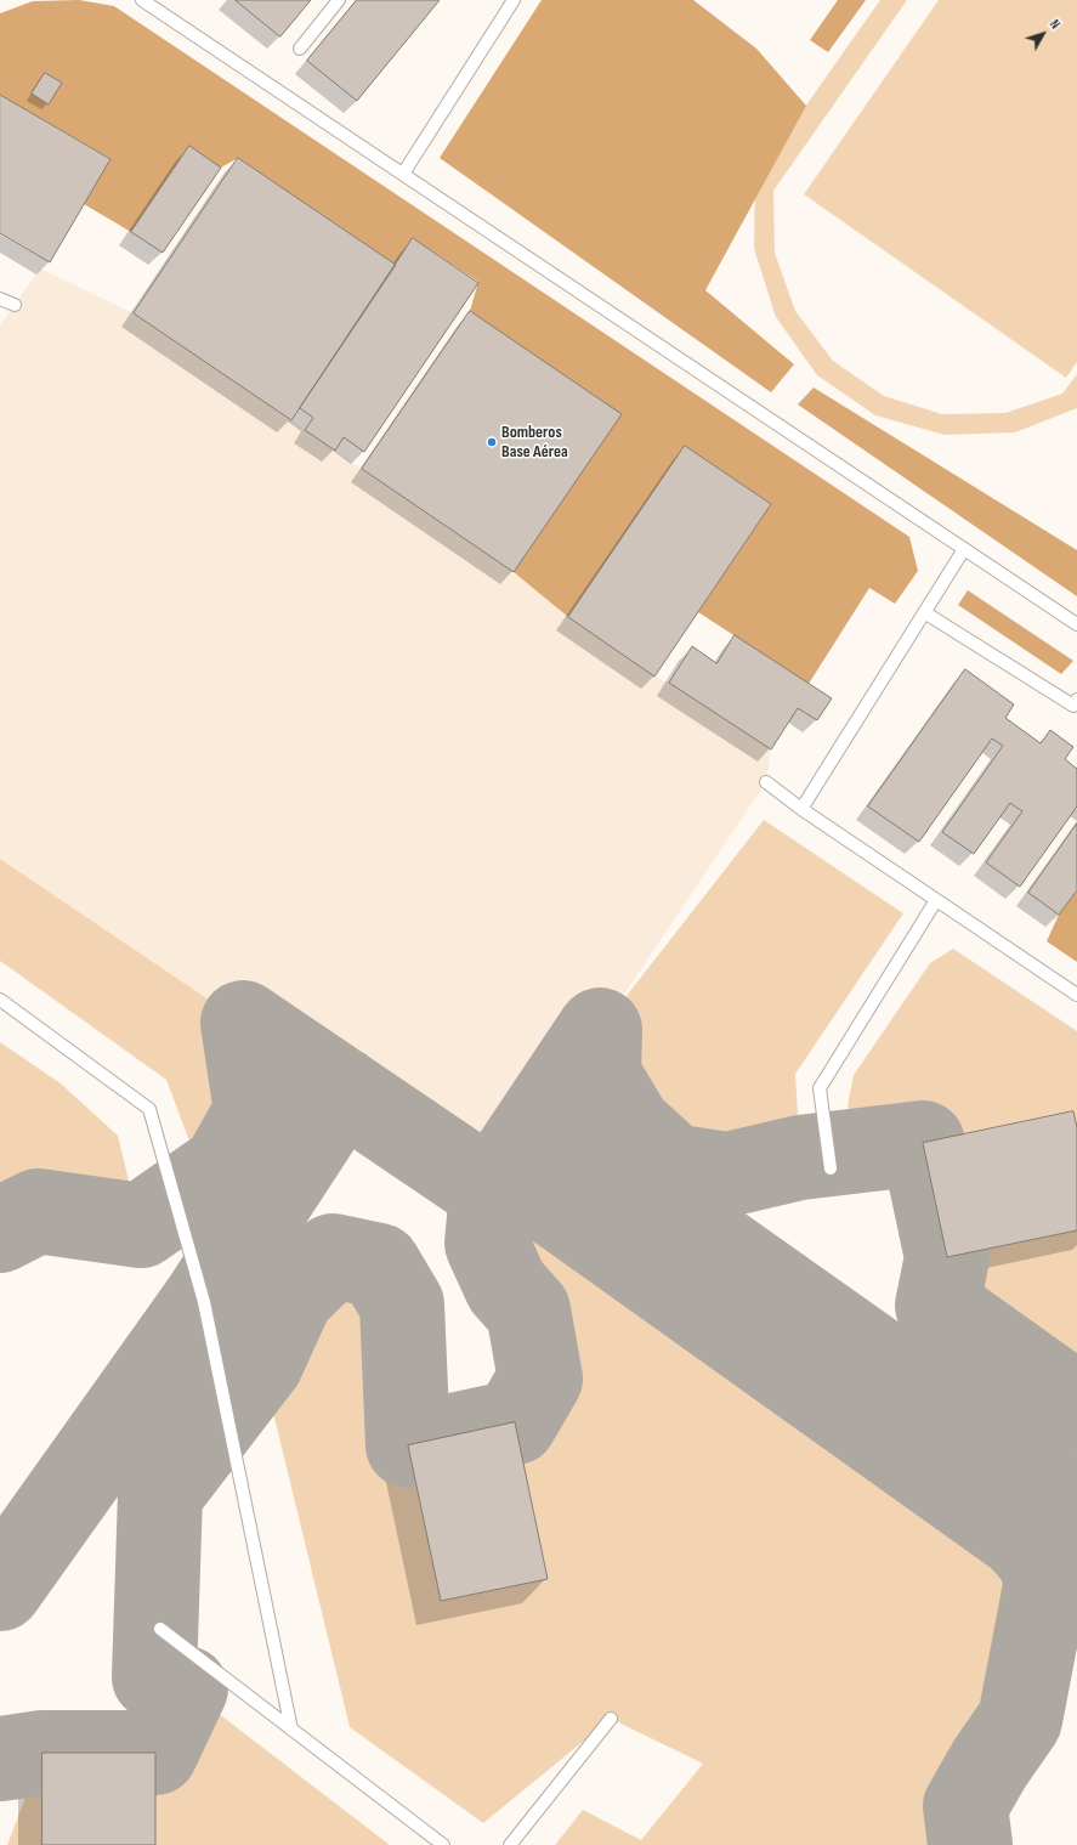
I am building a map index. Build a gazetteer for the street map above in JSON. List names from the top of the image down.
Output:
{
  "places": ["Bomberos Base Aérea"],
  "north": "top right"
}
